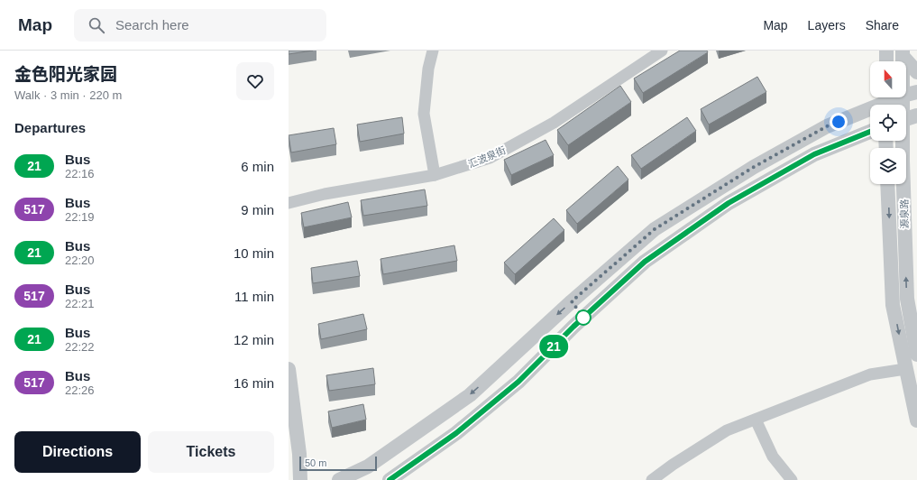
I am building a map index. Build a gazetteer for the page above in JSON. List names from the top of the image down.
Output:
{
  "streets": {
    "street": ["汇波泉街", "源泉路"]
  },
  "lines": ["bus line 21"],
  "scale_bar": "50 m",
  "north": "top",
  "page": {
    "header": "Map",
    "search": "Search here",
    "nav": ["Map", "Layers", "Share"],
    "heading": [
      ["金色阳光家园", "Walk · 3 min · 220 m"],
      "Departures"
    ],
    "on_map": "21",
    "list": [
      {
        "mark": "21",
        "name": "Bus",
        "note": "22:16",
        "value": "6 min"
      },
      {
        "mark": "517",
        "name": "Bus",
        "note": "22:19",
        "value": "9 min"
      },
      {
        "mark": "21",
        "name": "Bus",
        "note": "22:20",
        "value": "10 min"
      },
      {
        "mark": "517",
        "name": "Bus",
        "note": "22:21",
        "value": "11 min"
      },
      {
        "mark": "21",
        "name": "Bus",
        "note": "22:22",
        "value": "12 min"
      },
      {
        "mark": "517",
        "name": "Bus",
        "note": "22:26",
        "value": "16 min"
      }
    ],
    "buttons": ["Directions", "Tickets"],
    "scale": "50 m"
  }
}
